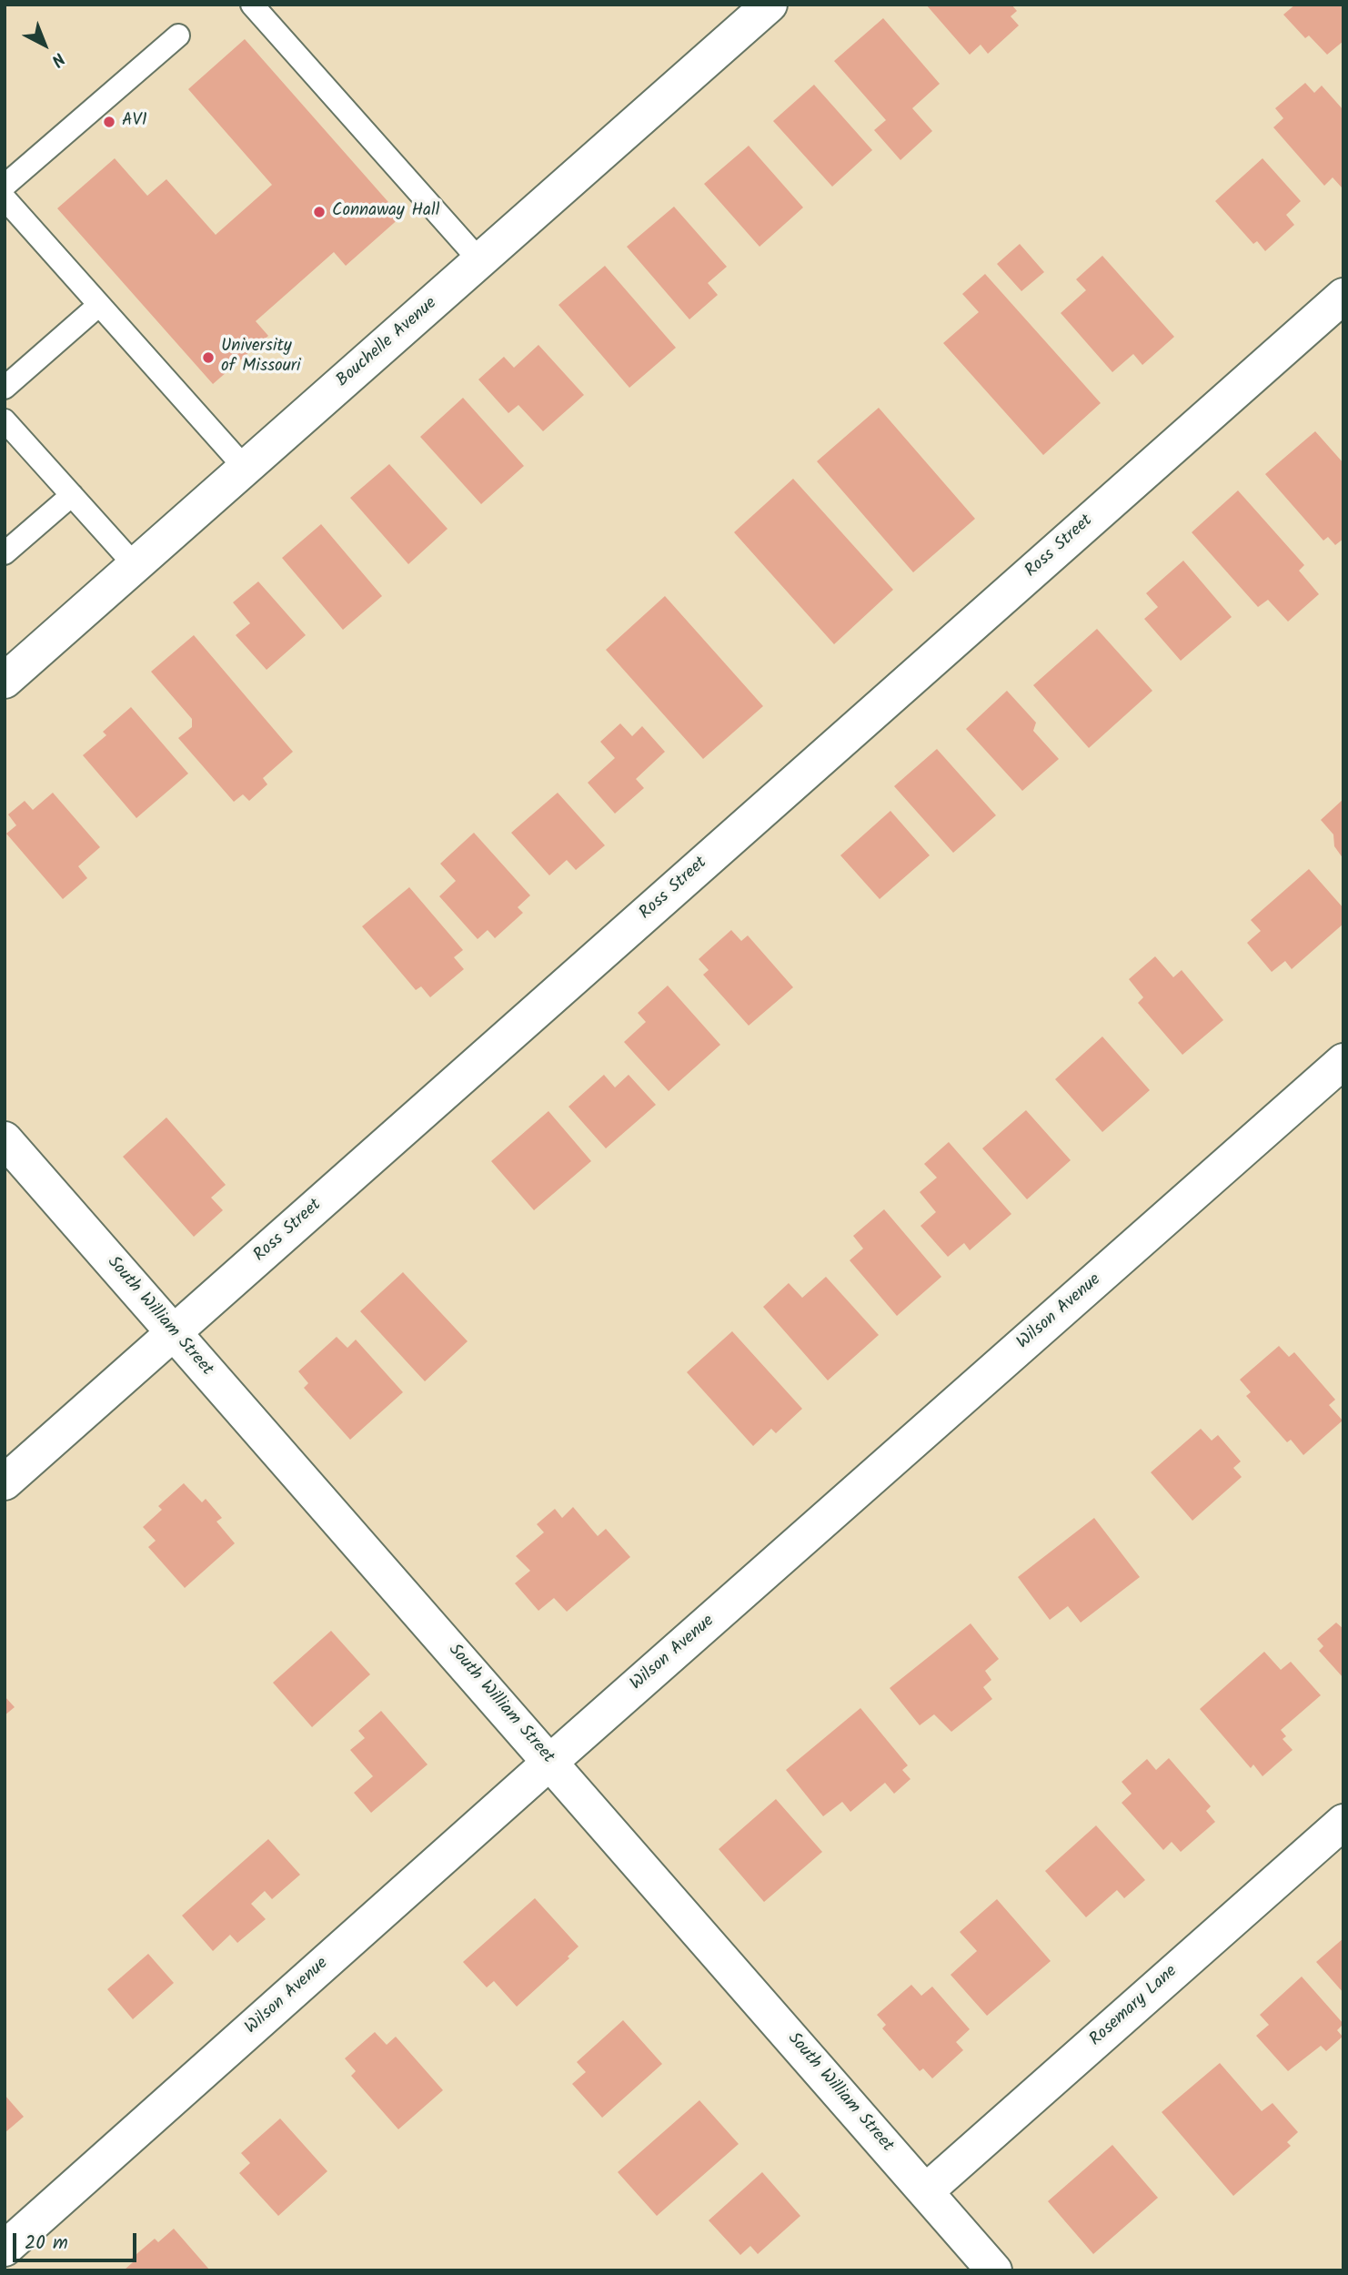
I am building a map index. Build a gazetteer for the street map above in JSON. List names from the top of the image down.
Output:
{
  "streets": {
    "street": [
      "Bouchelle Avenue",
      "Ross Street",
      "Wilson Avenue",
      "South William Street",
      "Rosemary Lane"
    ]
  },
  "crossings": [
    ["Ross Street", "South William Street"],
    ["Wilson Avenue", "South William Street"],
    ["South William Street", "Rosemary Lane"]
  ],
  "places": ["AV1", "Connaway Hall", "University of Missouri"],
  "scale_bar": "20 m",
  "north": "bottom right"
}
